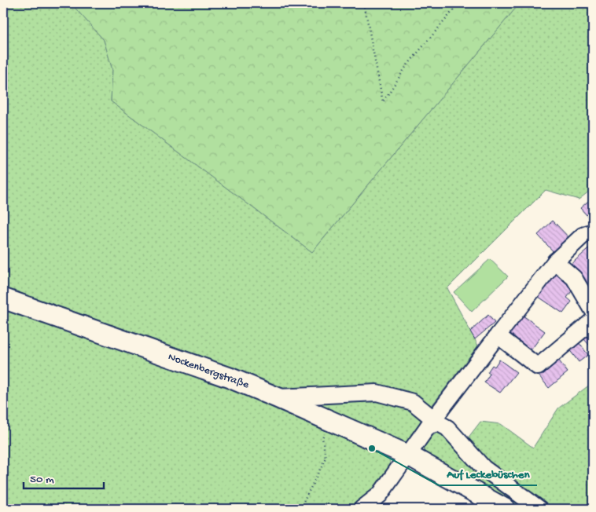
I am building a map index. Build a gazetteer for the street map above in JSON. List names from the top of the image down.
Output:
{
  "streets": {
    "main road": ["Nockenbergstraße"]
  },
  "places": ["Auf Leckebüschen"],
  "scale_bar": "50 m"
}
